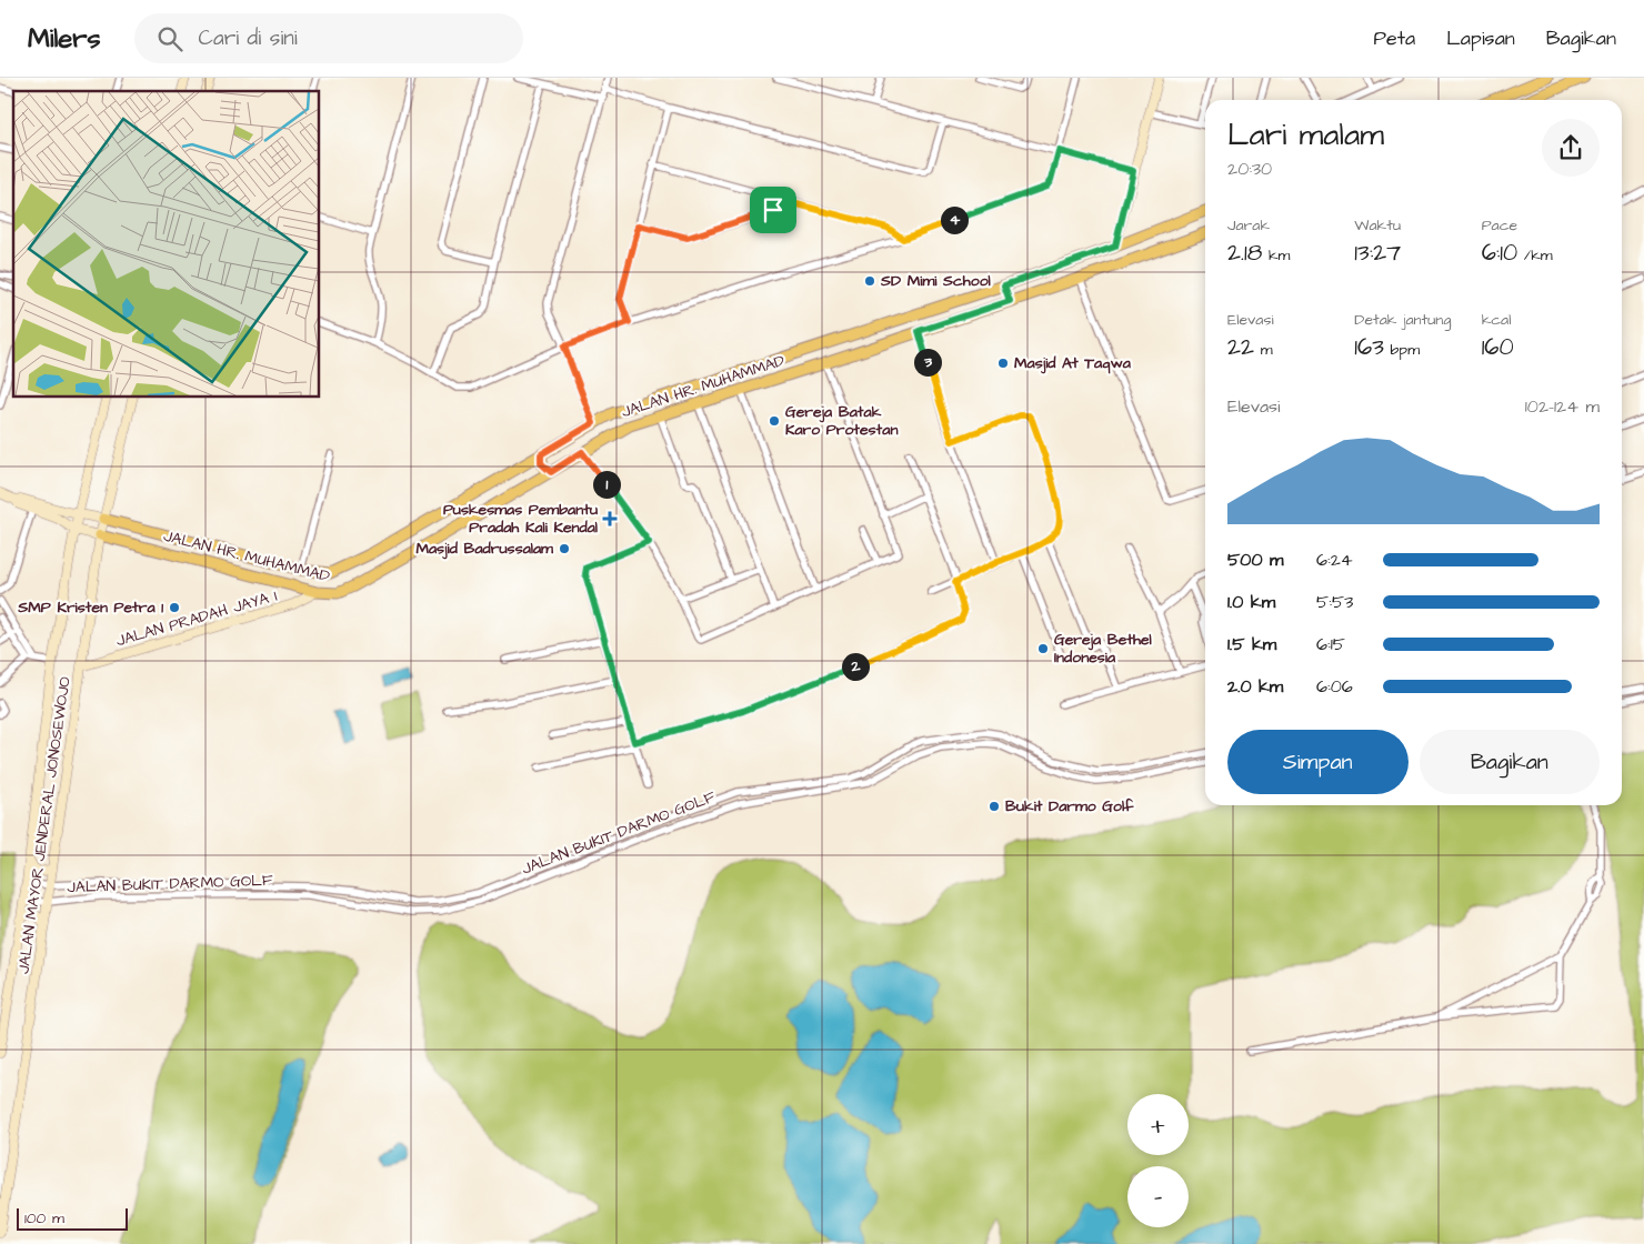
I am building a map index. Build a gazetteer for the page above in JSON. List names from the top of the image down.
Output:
{
  "streets": {
    "main road": ["JALAN HR. MUHAMMAD", "JALAN PRADAH JAYA I", "JALAN MAYOR JENDERAL JONOSEWOJO"],
    "street": ["JALAN BUKIT DARMO GOLF"]
  },
  "crossings": [
    ["JALAN HR. MUHAMMAD", "JALAN PRADAH JAYA I"],
    ["JALAN HR. MUHAMMAD", "JALAN MAYOR JENDERAL JONOSEWOJO"],
    ["JALAN PRADAH JAYA I", "JALAN MAYOR JENDERAL JONOSEWOJO"],
    ["JALAN MAYOR JENDERAL JONOSEWOJO", "JALAN BUKIT DARMO GOLF"]
  ],
  "places": {
    "other": [
      "SD Mimi School",
      "Masjid At Taqwa",
      "Gereja Batak Karo Protestan",
      "Masjid Badrussalam",
      "SMP Kristen Petra 1",
      "Gereja Bethel Indonesia",
      "Bukit Darmo Golf"
    ],
    "health": ["Puskesmas Pembantu Pradah Kali Kendal"]
  },
  "scale_bar": "100 m",
  "page": {
    "header": "Milers",
    "search": "Cari di sini",
    "nav": ["Peta", "Lapisan", "Bagikan"],
    "heading": ["Lari malam", "20:30"],
    "stats": [
      ["Jarak", "2.18 km"],
      ["Waktu", "13:27"],
      ["Pace", "6:10 /km"],
      ["Elevasi", "22 m"],
      ["Detak jantung", "163 bpm"],
      ["kcal", "160"]
    ],
    "pins": [
      "4",
      "3",
      "1",
      "2"
    ],
    "chart": ["Elevasi", "102–124 m"],
    "list": [
      {
        "name": "500 m",
        "note": "6:24"
      },
      {
        "name": "1.0 km",
        "note": "5:53"
      },
      {
        "name": "1.5 km",
        "note": "6:15"
      },
      {
        "name": "2.0 km",
        "note": "6:06"
      }
    ],
    "buttons": ["Simpan", "Bagikan"],
    "map_buttons": ["+", "−"],
    "scale": "100 m"
  }
}
